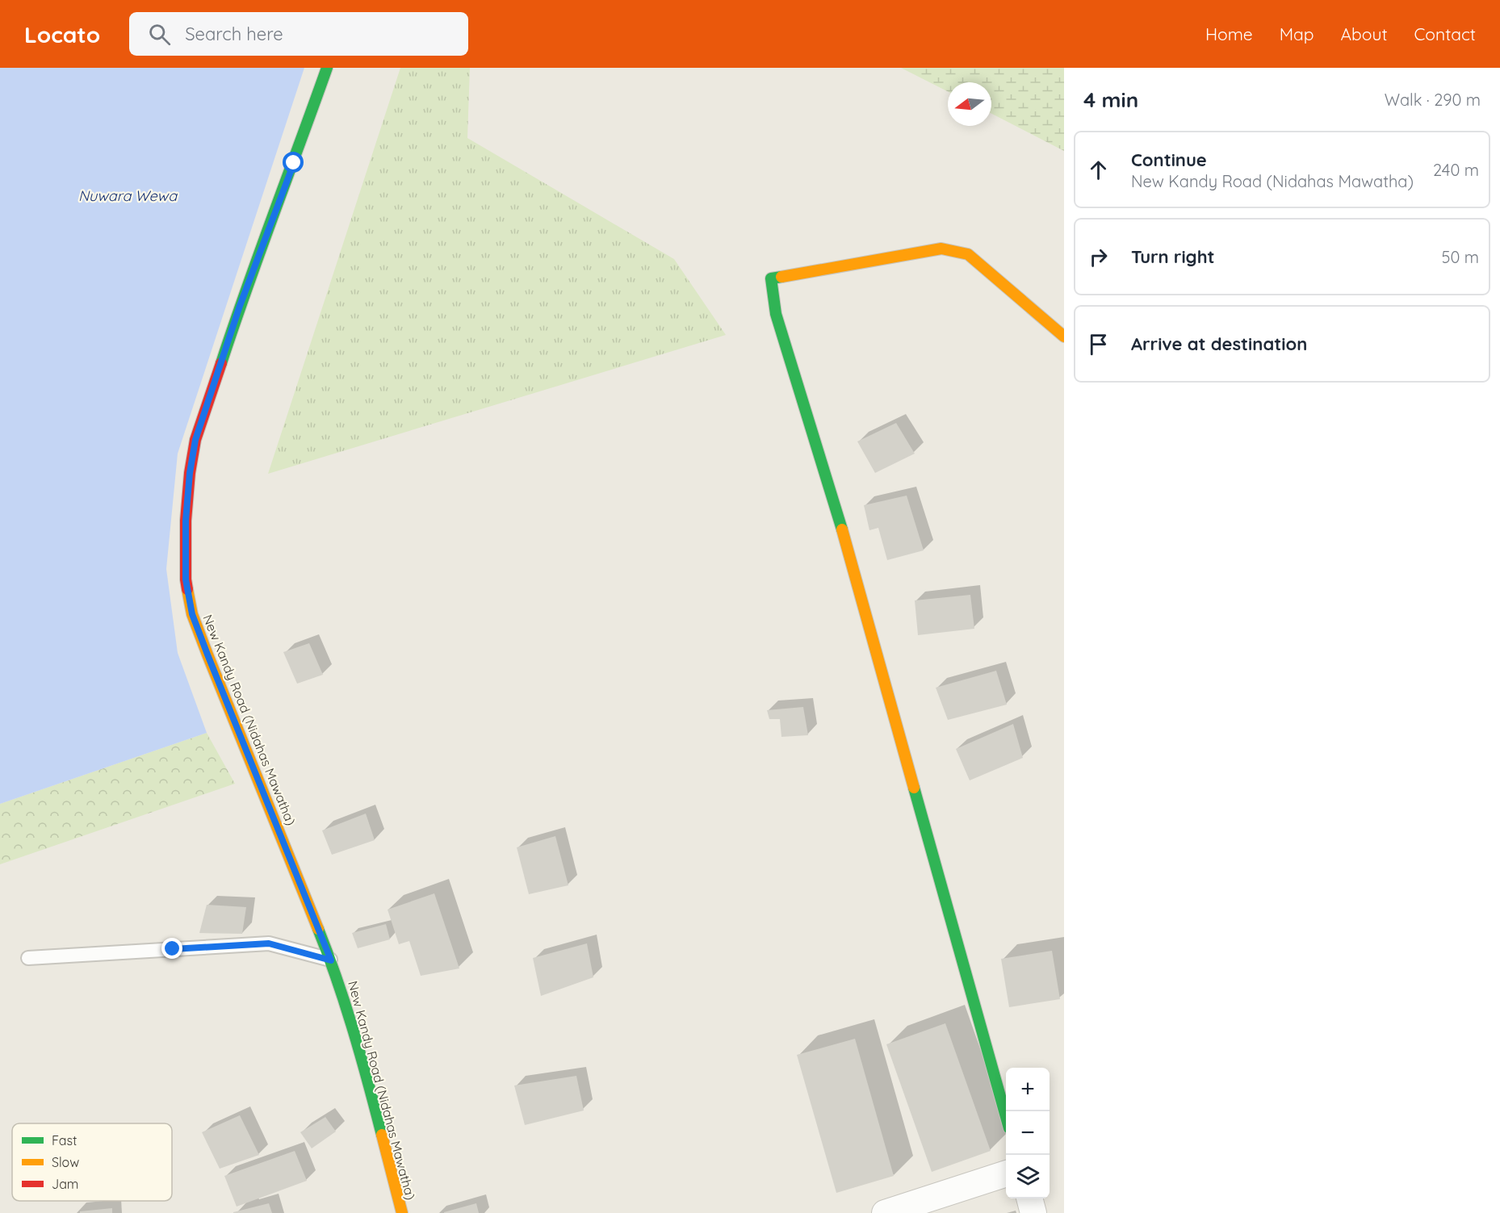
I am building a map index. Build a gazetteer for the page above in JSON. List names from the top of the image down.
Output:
{
  "streets": {
    "main road": ["New Kandy Road (Nidahas Mawatha)"]
  },
  "water": ["Nuwara Wewa"],
  "legend": ["Fast", "Slow", "Jam"],
  "north": "left",
  "page": {
    "header": "Locato",
    "search": "Search here",
    "nav": [
      "Home",
      "Map",
      "About",
      "Contact"
    ],
    "heading": ["4 min", "Walk · 290 m"],
    "list": [
      ["Continue", "New Kandy Road (Nidahas Mawatha)", "240 m"],
      ["Turn right", "50 m"],
      "Arrive at destination"
    ],
    "map_buttons": ["+", "−"]
  }
}
